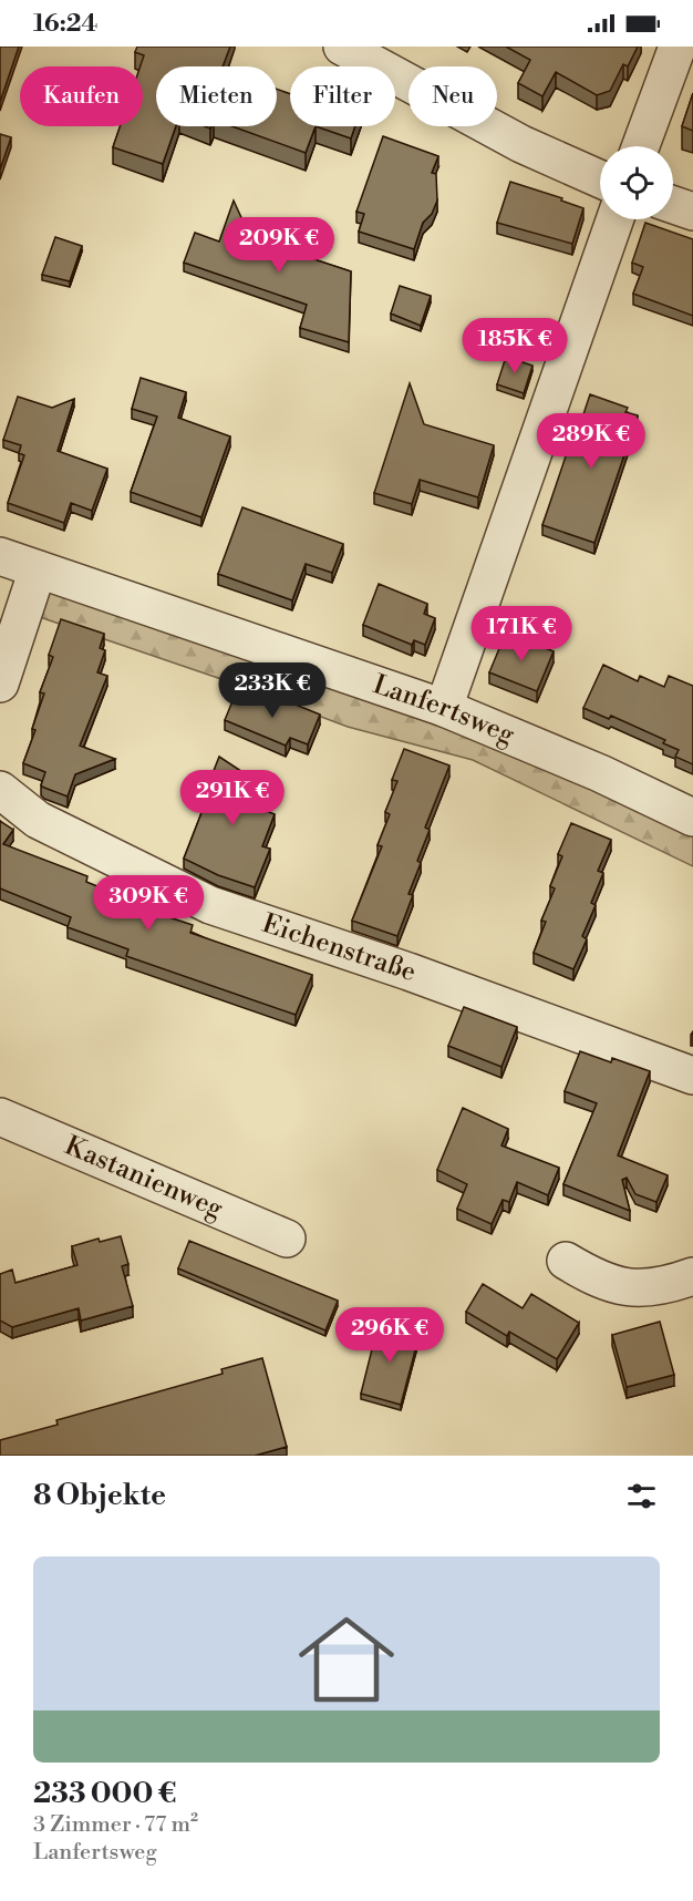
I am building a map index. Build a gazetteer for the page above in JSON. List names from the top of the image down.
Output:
{
  "streets": {
    "street": ["Lanfertsweg", "Eichenstraße", "Kastanienweg"]
  },
  "page": {
    "status": "16:24",
    "chip": [
      "Kaufen",
      "Mieten",
      "Filter",
      "Neu"
    ],
    "price": [
      "209K €",
      "185K €",
      "289K €",
      "171K €",
      "233K €",
      "291K €",
      "309K €",
      "296K €"
    ],
    "heading": "8 Objekte",
    "list": [
      {
        "name": "233 000 €",
        "note": "3 Zimmer · 77 m² · Lanfertsweg"
      }
    ]
  }
}
